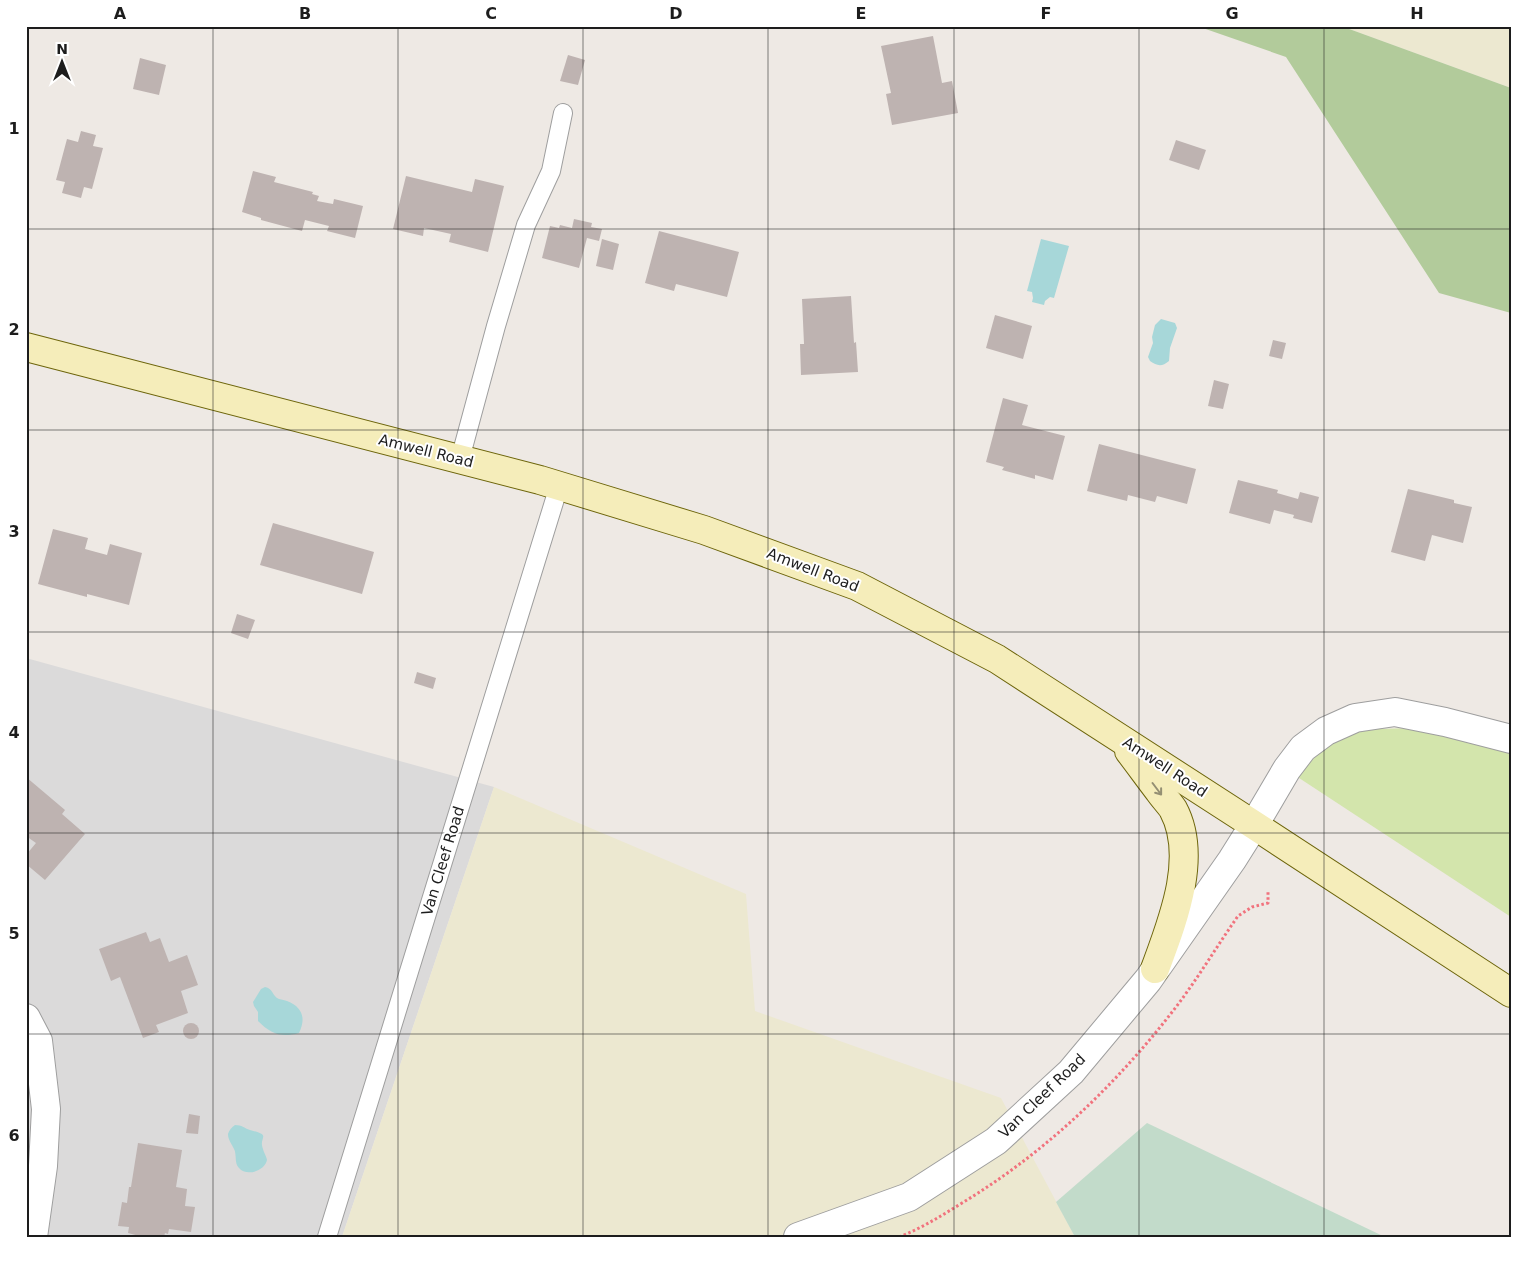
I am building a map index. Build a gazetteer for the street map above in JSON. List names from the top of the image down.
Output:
{
  "streets": {
    "main road": ["Amwell Road"],
    "street": ["Van Cleef Road"]
  },
  "crossings": [
    ["Amwell Road", "Van Cleef Road"]
  ],
  "north": "top",
  "grid": {
    "columns": [
      "A",
      "B",
      "C",
      "D",
      "E",
      "F",
      "G",
      "H"
    ],
    "rows": [
      "1",
      "2",
      "3",
      "4",
      "5",
      "6"
    ]
  }
}
